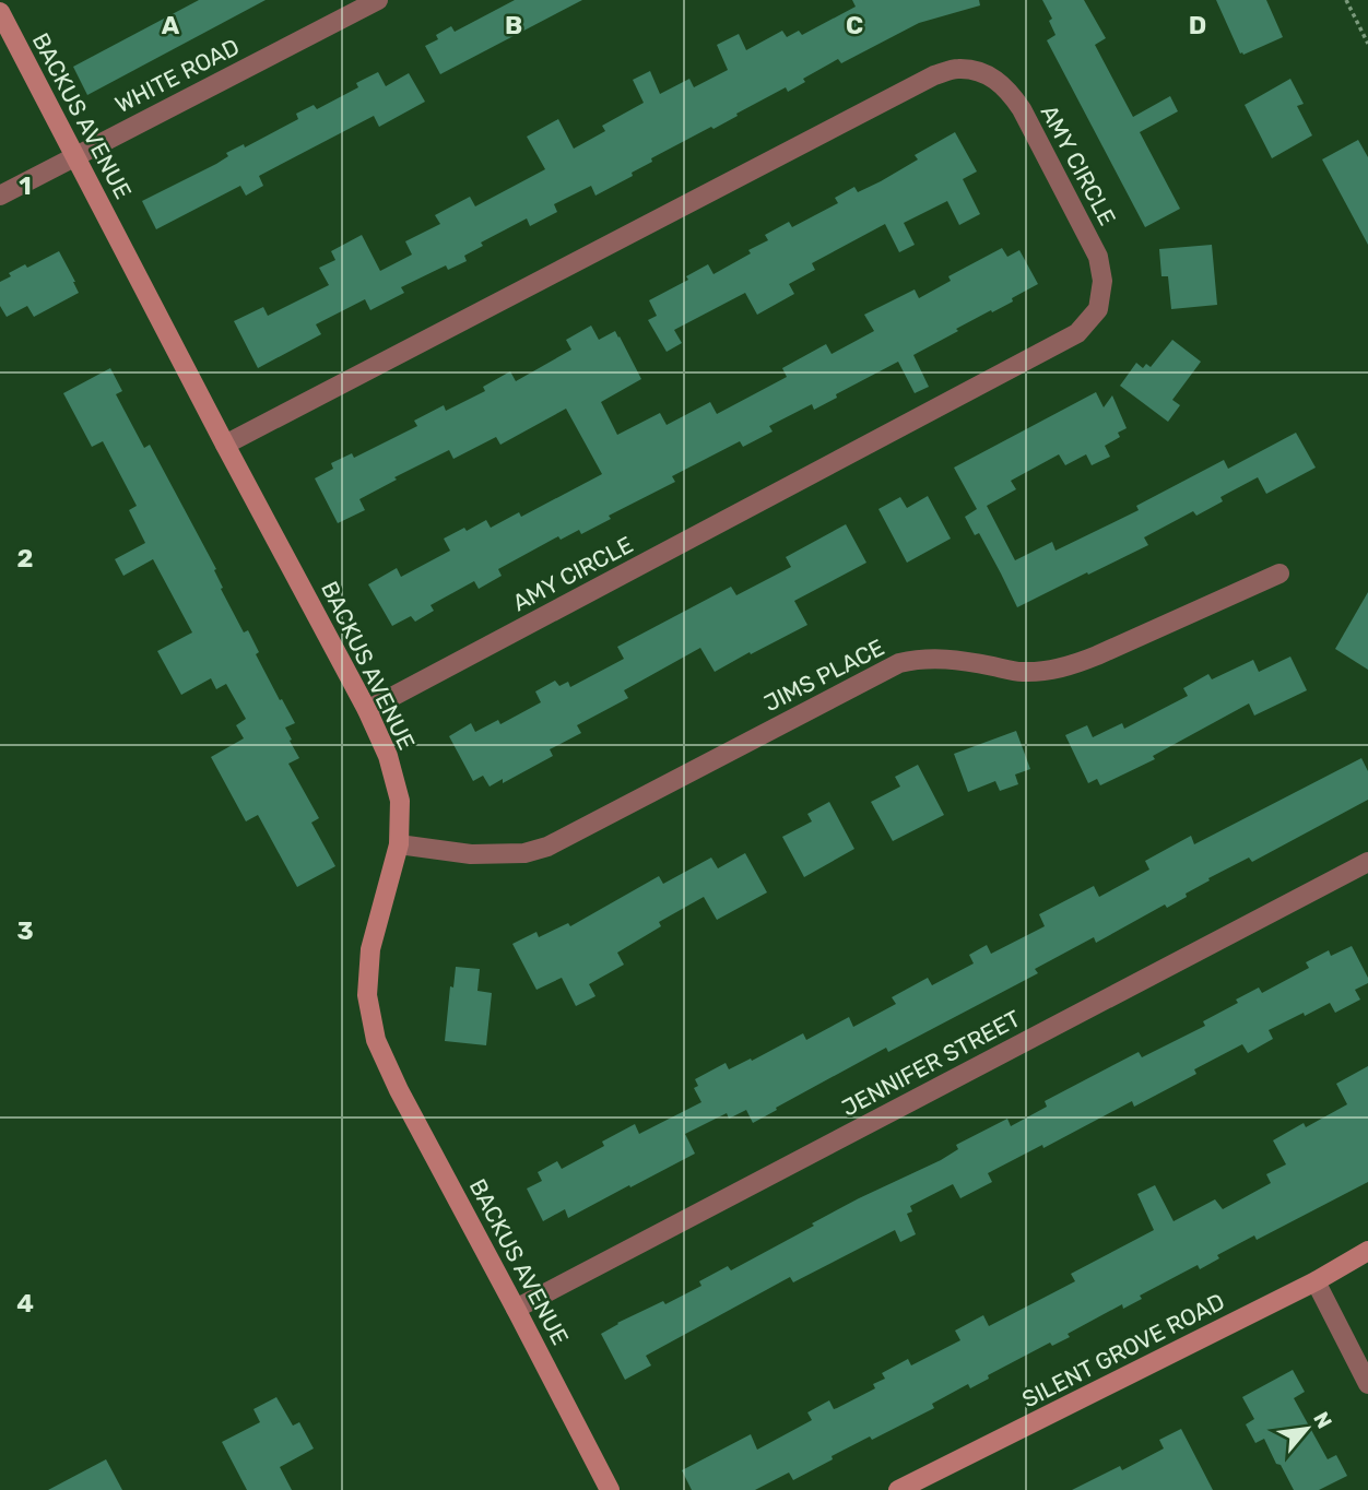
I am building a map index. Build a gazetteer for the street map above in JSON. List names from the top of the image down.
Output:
{
  "streets": {
    "street": [
      "WHITE ROAD",
      "BACKUS AVENUE",
      "AMY CIRCLE",
      "JIMS PLACE",
      "JENNIFER STREET",
      "SILENT GROVE ROAD"
    ]
  },
  "crossings": [
    ["WHITE ROAD", "BACKUS AVENUE"],
    ["BACKUS AVENUE", "AMY CIRCLE"],
    ["BACKUS AVENUE", "JIMS PLACE"],
    ["BACKUS AVENUE", "JENNIFER STREET"]
  ],
  "north": "top right",
  "grid": {
    "columns": [
      "A",
      "B",
      "C",
      "D"
    ],
    "rows": [
      "1",
      "2",
      "3",
      "4"
    ]
  }
}
